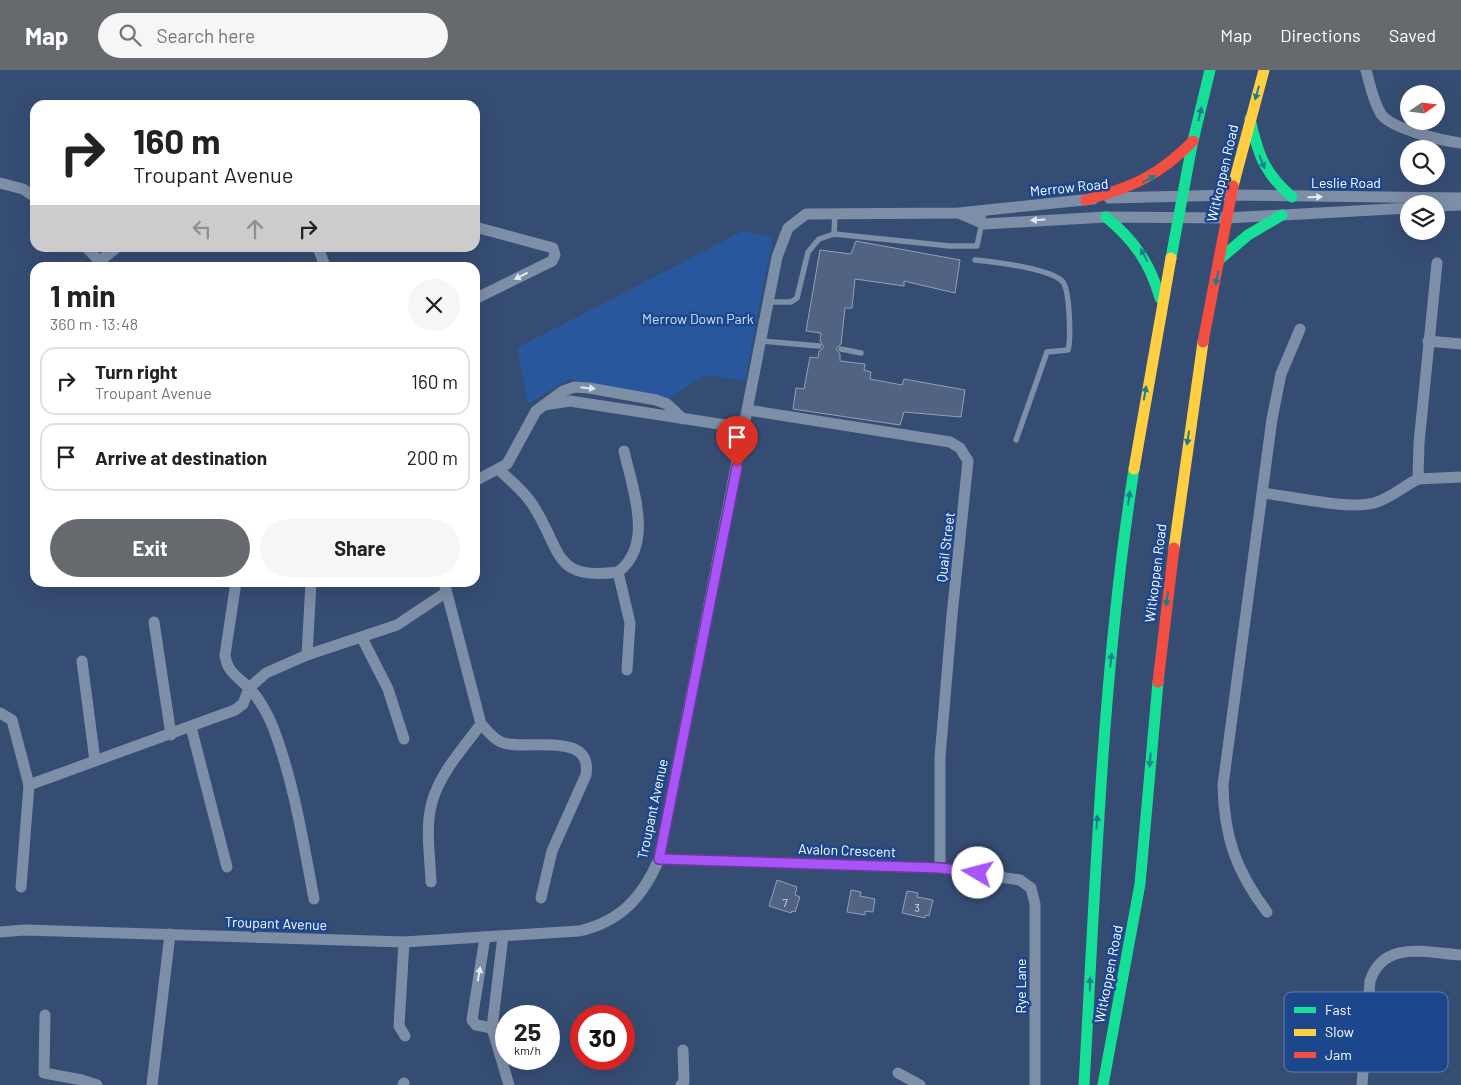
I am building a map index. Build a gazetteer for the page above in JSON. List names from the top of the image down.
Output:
{
  "streets": {
    "main road": ["Witkoppen Road"],
    "street": [
      "Leslie Road",
      "Merrow Road",
      "Quail Street",
      "Troupant Avenue",
      "Avalon Crescent",
      "Rye Lane"
    ]
  },
  "crossings": [
    ["Witkoppen Road", "Leslie Road"],
    ["Witkoppen Road", "Merrow Road"],
    ["Leslie Road", "Merrow Road"],
    ["Merrow Road", "Troupant Avenue"],
    ["Quail Street", "Troupant Avenue"],
    ["Quail Street", "Avalon Crescent"],
    ["Troupant Avenue", "Avalon Crescent"],
    ["Avalon Crescent", "Rye Lane"]
  ],
  "parks": ["Merrow Down Park"],
  "house_numbers": ["7", "3"],
  "legend": ["Fast", "Slow", "Jam"],
  "north": "right",
  "page": {
    "header": "Map",
    "search": "Search here",
    "nav": ["Map", "Directions", "Saved"],
    "turn": ["160 m", "Troupant Avenue"],
    "heading": ["1 min", "360 m · 13:48"],
    "list": [
      {
        "name": "Turn right",
        "note": "Troupant Avenue",
        "value": "160 m"
      },
      {
        "name": "Arrive at destination",
        "value": "200 m"
      }
    ],
    "buttons": ["Exit", "Share"],
    "speed": "25 km/h",
    "limit": "30"
  }
}
